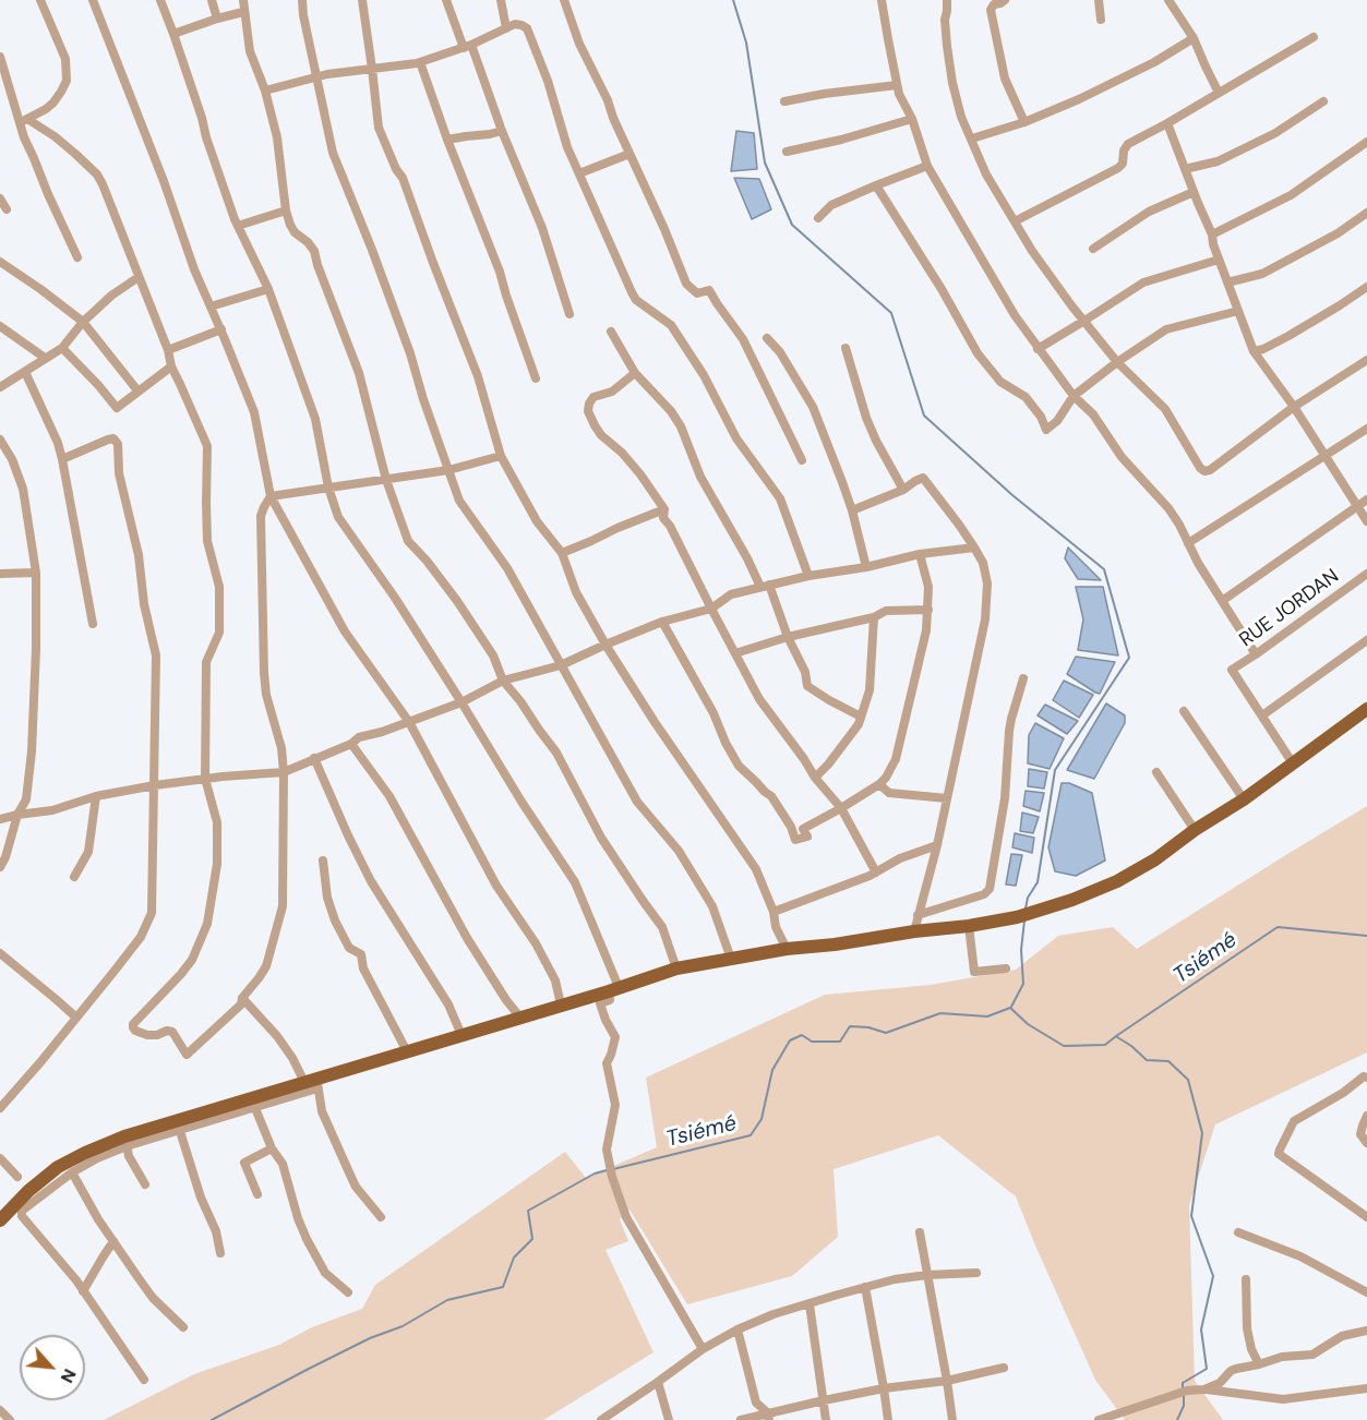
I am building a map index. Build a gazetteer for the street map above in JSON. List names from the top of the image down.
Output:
{
  "streets": {
    "street": ["RUE JORDAN"]
  },
  "water": ["Tsiémé"],
  "north": "bottom right"
}
